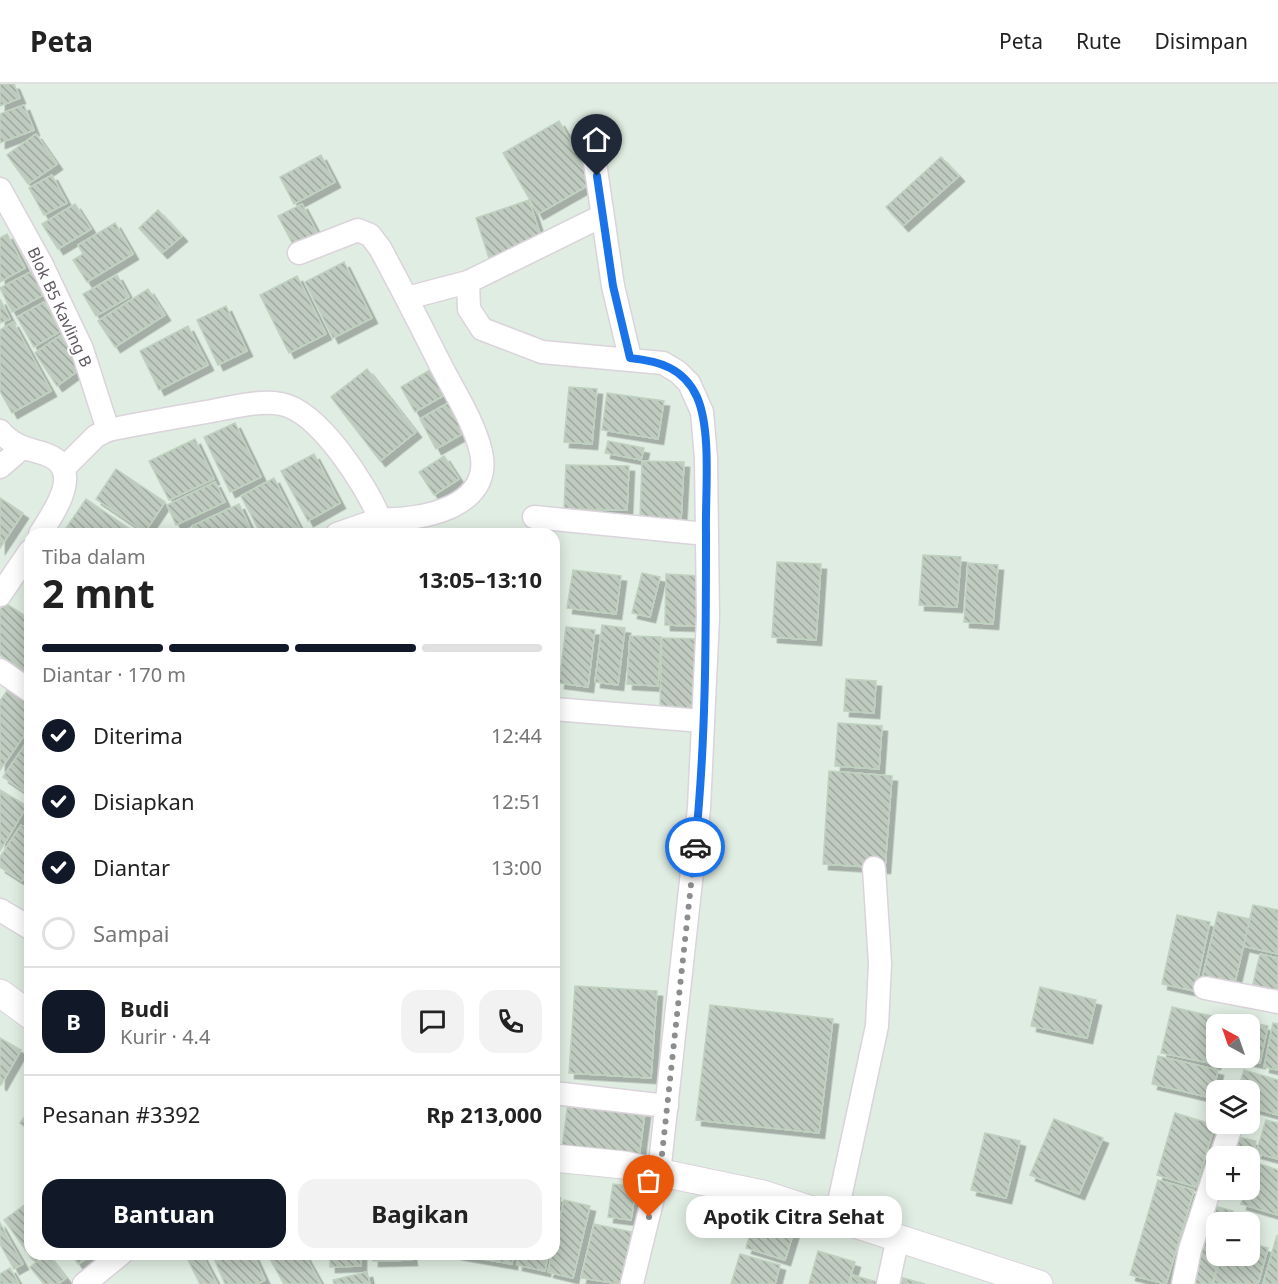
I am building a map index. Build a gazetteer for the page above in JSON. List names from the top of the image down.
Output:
{
  "streets": {
    "street": ["Blok B5 Kavling B"]
  },
  "places": ["Apotik Citra Sehat"],
  "north": "top left",
  "page": {
    "header": "Peta",
    "nav": ["Peta", "Rute", "Disimpan"],
    "heading": ["2 mnt", "Tiba dalam", "13:05–13:10"],
    "panel": [
      "Budi",
      "Kurir · 4.4",
      "Pesanan #3392",
      "Rp 213,000"
    ],
    "bar": "Diantar · 170 m",
    "list": [
      ["Diterima", "12:44"],
      ["Disiapkan", "12:51"],
      ["Diantar", "13:00"],
      "Sampai"
    ],
    "round": "B",
    "map_buttons": ["+", "−"],
    "buttons": ["Bantuan", "Bagikan"],
    "bubble": "Apotik Citra Sehat"
  }
}
